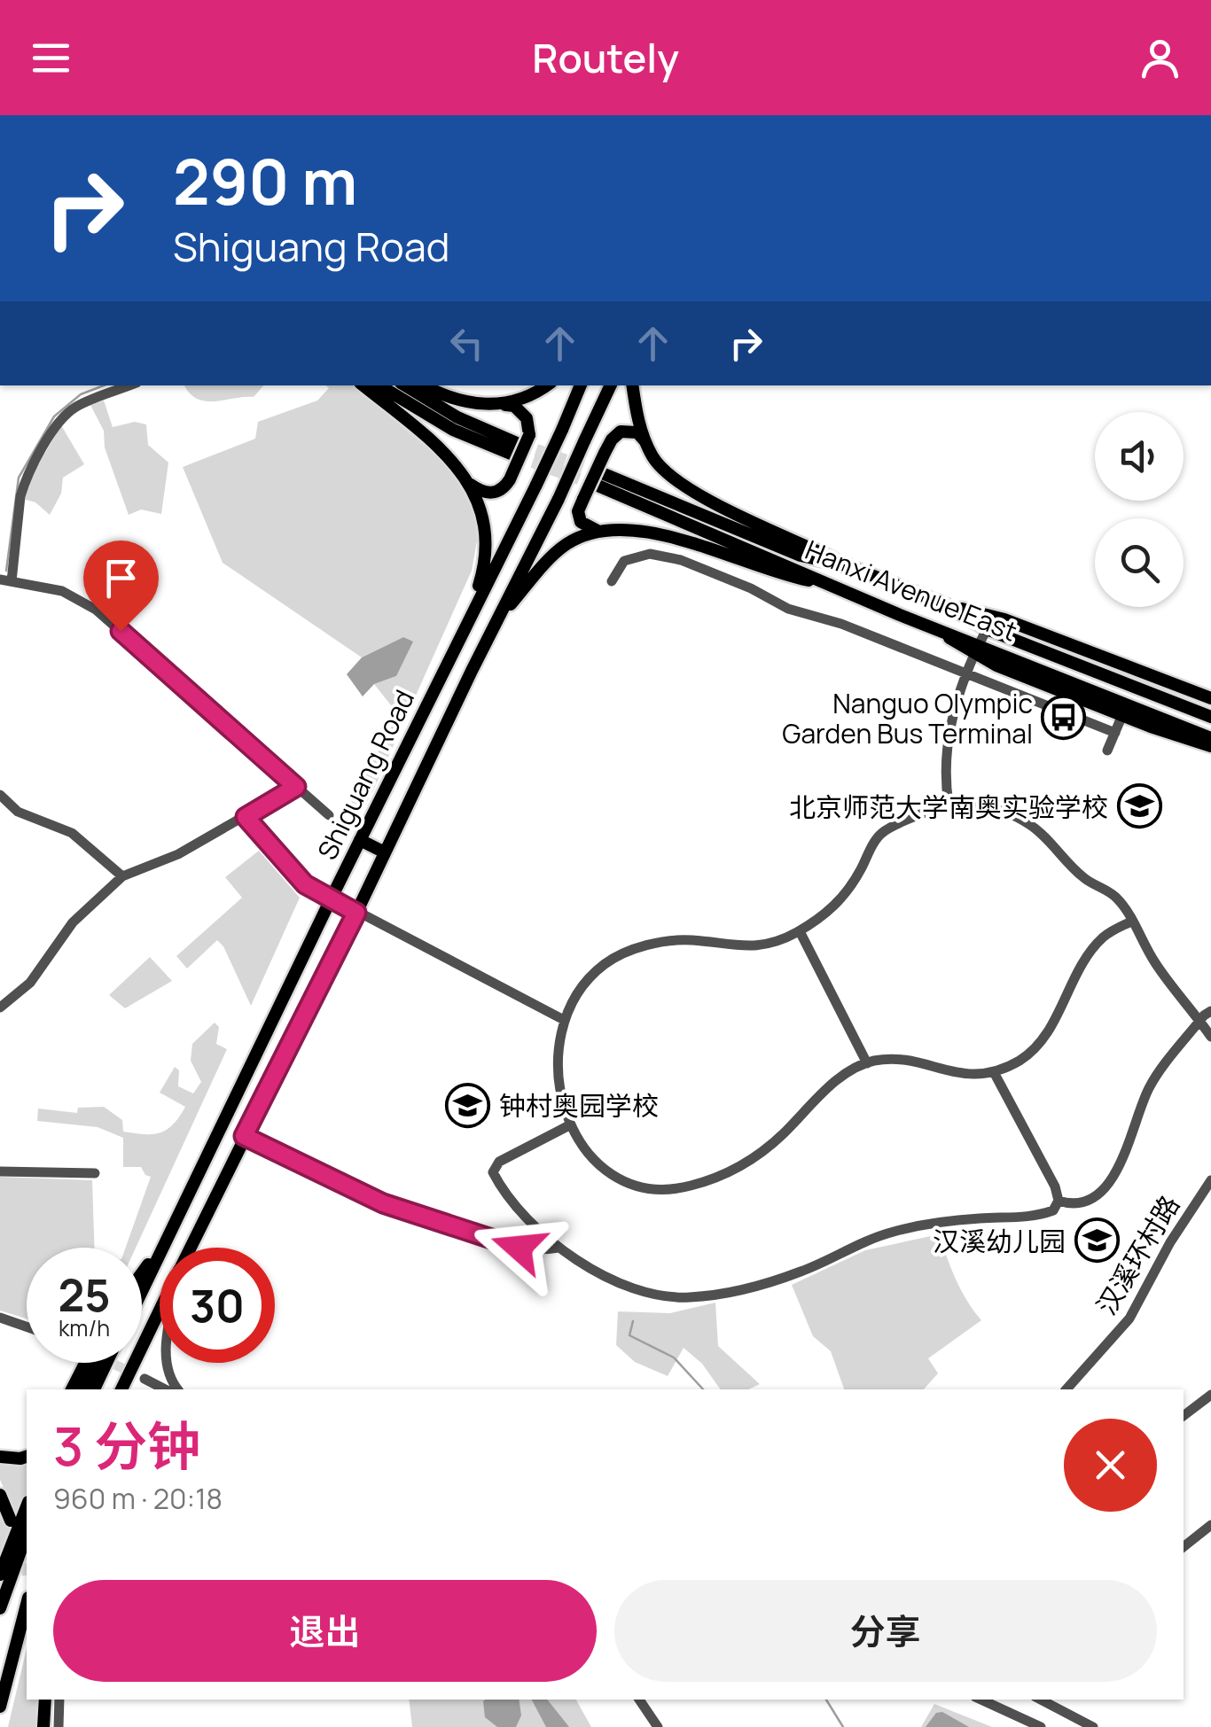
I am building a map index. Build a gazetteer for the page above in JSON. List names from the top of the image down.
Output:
{
  "streets": {
    "main road": ["Hanxi Avenue East", "Shiguang Road"],
    "street": ["汉溪环村路"]
  },
  "places": {
    "bus stop": ["Nanguo Olympic Garden Bus Terminal"],
    "school or university": ["北京师范大学南奥实验学校", "钟村奥园学校", "汉溪幼儿园"]
  },
  "page": {
    "header": "Routely",
    "turn": ["290 m", "Shiguang Road"],
    "speed": "25 km/h",
    "limit": "30",
    "heading": ["3 分钟", "960 m · 20:18"],
    "buttons": ["退出", "分享"]
  }
}
